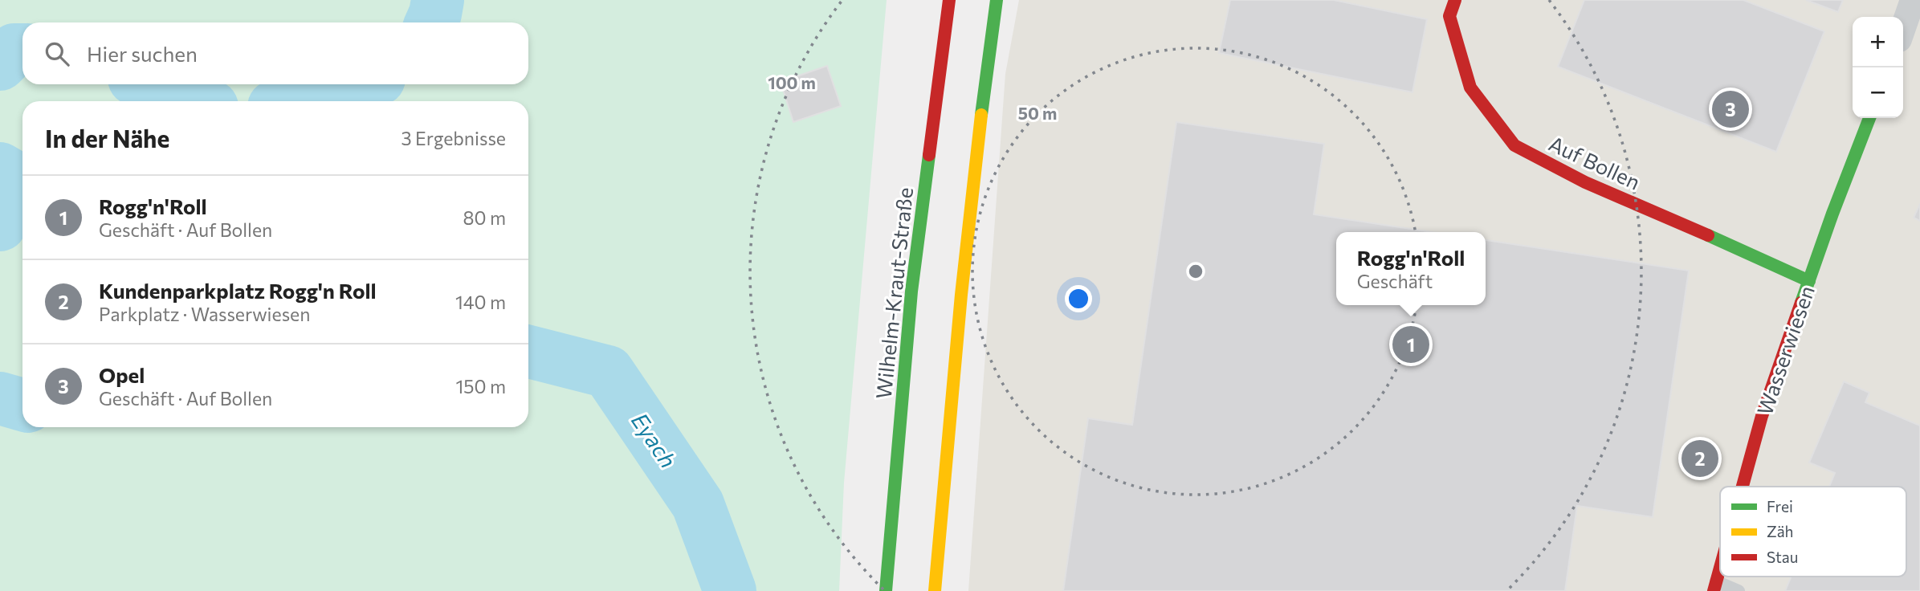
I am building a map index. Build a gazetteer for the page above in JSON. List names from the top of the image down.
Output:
{
  "streets": {
    "main road": ["Auf Bollen", "Wilhelm-Kraut-Straße", "Wasserwiesen"]
  },
  "crossings": [
    ["Auf Bollen", "Wasserwiesen"]
  ],
  "water": ["Eyach"],
  "legend": ["Frei", "Zäh", "Stau"],
  "page": {
    "map_buttons": ["+", "−"],
    "search": "Hier suchen",
    "pins": ["3", "1", "2"],
    "heading": ["In der Nähe", "3 Ergebnisse"],
    "list": [
      {
        "mark": "1",
        "name": "Rogg'n'Roll",
        "note": "Geschäft · Auf Bollen",
        "value": "80 m"
      },
      {
        "mark": "2",
        "name": "Kundenparkplatz Rogg'n Roll",
        "note": "Parkplatz · Wasserwiesen",
        "value": "140 m"
      },
      {
        "mark": "3",
        "name": "Opel",
        "note": "Geschäft · Auf Bollen",
        "value": "150 m"
      }
    ],
    "popup": ["Rogg'n'Roll", "Geschäft"]
  },
  "rings": ["100 m", "50 m"]
}
